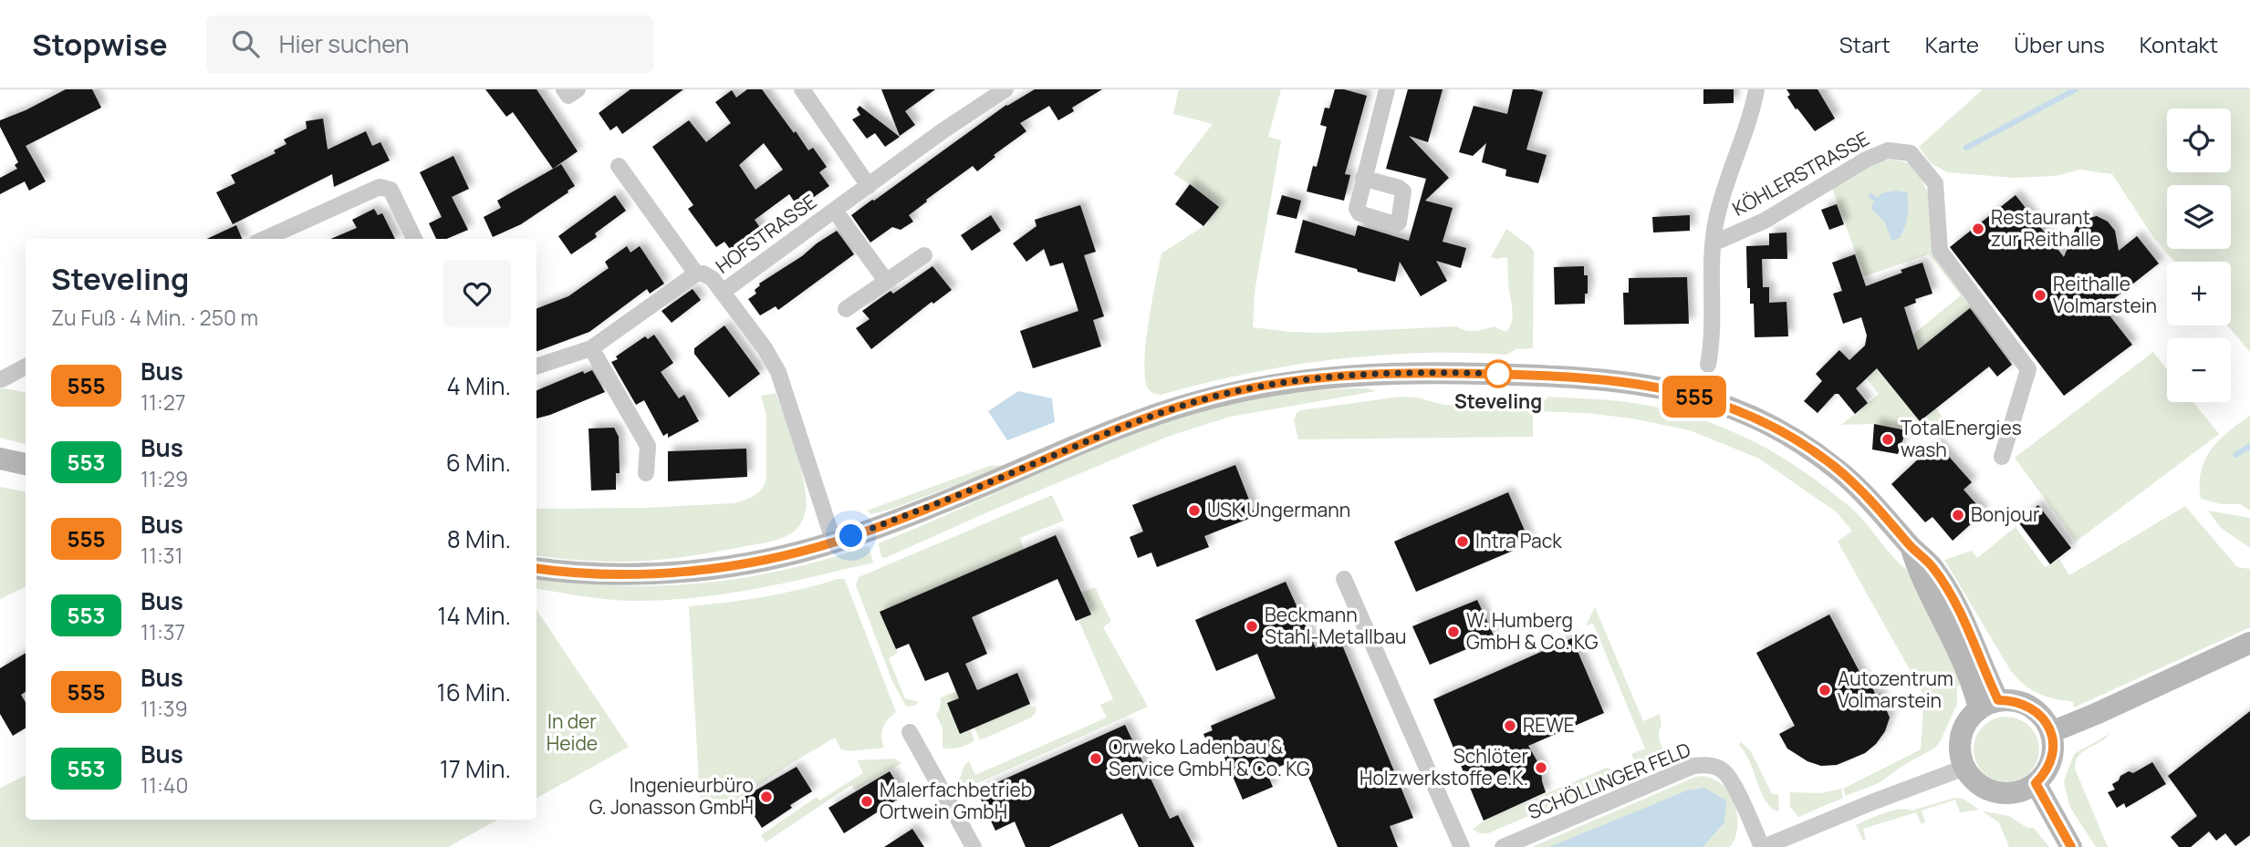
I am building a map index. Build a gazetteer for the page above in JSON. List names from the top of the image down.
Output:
{
  "streets": {
    "street": ["KÖHLERSTRASSE", "HOFSTRASSE", "SCHÖLLINGER FELD"]
  },
  "parks": ["In der Heide"],
  "places": [
    "Restaurant zur Reithalle",
    "Reithalle Volmarstein",
    "Steveling",
    "TotalEnergies wash",
    "USK Ungermann",
    "Bonjour",
    "Intra Pack",
    "Beckmann Stahl-Metallbau",
    "W. Humberg GmbH & Co. KG",
    "Autozentrum Volmarstein",
    "REWE",
    "Orweko Ladenbau & Service GmbH & Co. KG",
    "Schlöter Holzwerkstoffe e.K.",
    "Ingenieurbüro G. Jonasson GmbH",
    "Malerfachbetrieb Ortwein GmbH"
  ],
  "lines": ["bus line 555"],
  "page": {
    "header": "Stopwise",
    "search": "Hier suchen",
    "nav": [
      "Start",
      "Karte",
      "Über uns",
      "Kontakt"
    ],
    "on_map": "555",
    "map_buttons": ["+", "−"],
    "heading": ["Steveling", "Zu Fuß · 4 Min. · 250 m"],
    "list": [
      {
        "mark": "555",
        "name": "Bus",
        "note": "11:27",
        "value": "4 Min."
      },
      {
        "mark": "553",
        "name": "Bus",
        "note": "11:29",
        "value": "6 Min."
      },
      {
        "mark": "555",
        "name": "Bus",
        "note": "11:31",
        "value": "8 Min."
      },
      {
        "mark": "553",
        "name": "Bus",
        "note": "11:37",
        "value": "14 Min."
      },
      {
        "mark": "555",
        "name": "Bus",
        "note": "11:39",
        "value": "16 Min."
      },
      {
        "mark": "553",
        "name": "Bus",
        "note": "11:40",
        "value": "17 Min."
      }
    ]
  }
}
